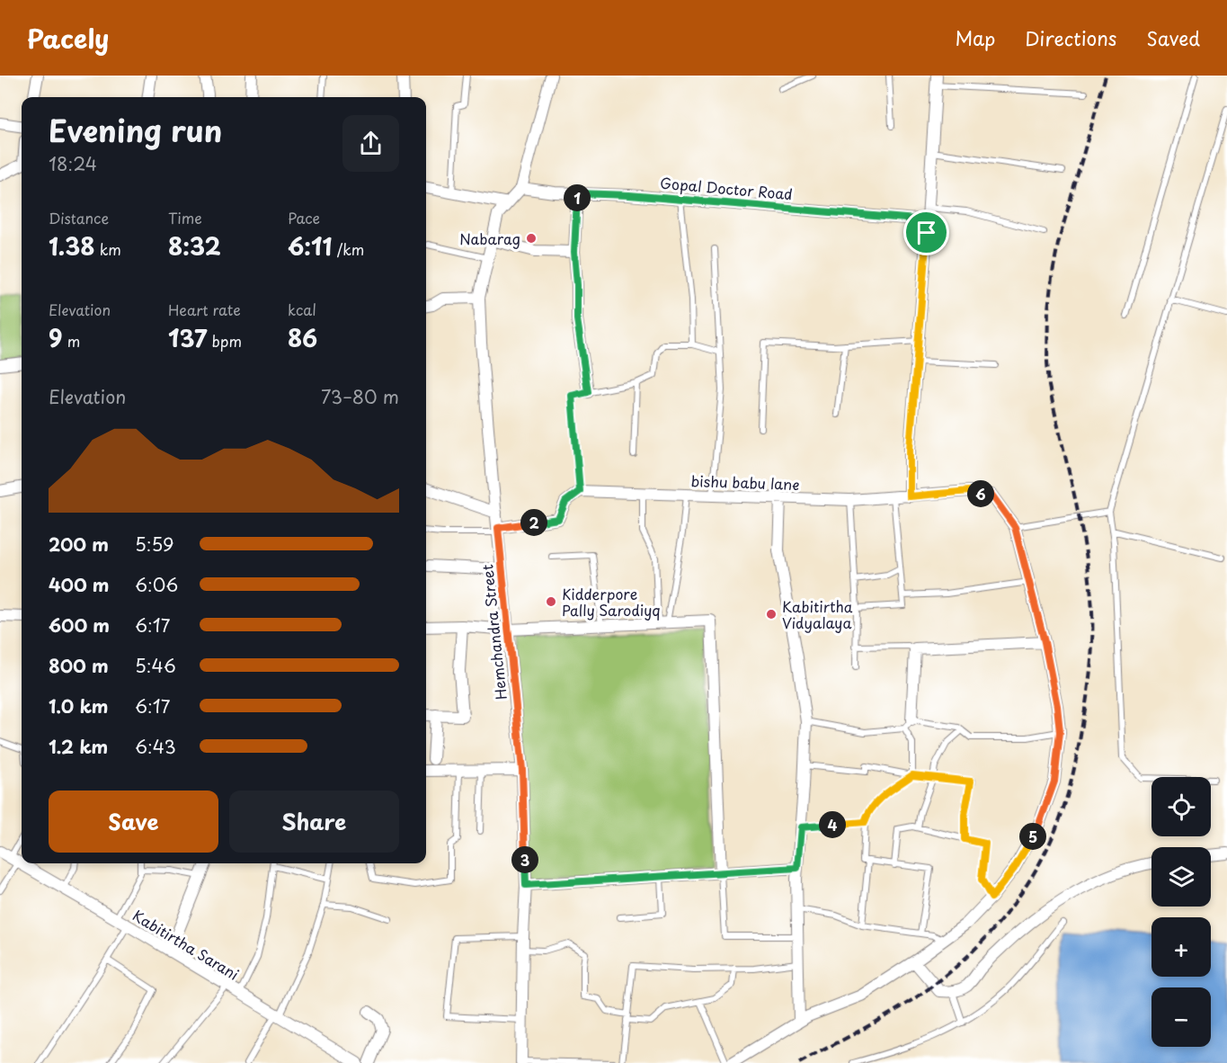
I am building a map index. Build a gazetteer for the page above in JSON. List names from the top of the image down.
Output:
{
  "streets": {
    "street": [
      "Gopal Doctor Road",
      "bishu babu lane",
      "Hemchandra Street",
      "Kabitirtha Sarani"
    ]
  },
  "crossings": [
    ["Gopal Doctor Road", "Hemchandra Street"]
  ],
  "places": ["Nabarag", "Kidderpore Pally Sarodiyq", "Kabitirtha Vidyalaya"],
  "page": {
    "header": "Pacely",
    "nav": ["Map", "Directions", "Saved"],
    "heading": ["Evening run", "18:24"],
    "pins": [
      "1",
      "6",
      "2",
      "4",
      "5",
      "3"
    ],
    "stats": [
      ["Distance", "1.38 km"],
      ["Time", "8:32"],
      ["Pace", "6:11 /km"],
      ["Elevation", "9 m"],
      ["Heart rate", "137 bpm"],
      ["kcal", "86"]
    ],
    "chart": ["Elevation", "73–80 m"],
    "list": [
      {
        "name": "200 m",
        "note": "5:59"
      },
      {
        "name": "400 m",
        "note": "6:06"
      },
      {
        "name": "600 m",
        "note": "6:17"
      },
      {
        "name": "800 m",
        "note": "5:46"
      },
      {
        "name": "1.0 km",
        "note": "6:17"
      },
      {
        "name": "1.2 km",
        "note": "6:43"
      }
    ],
    "map_buttons": ["+", "−"],
    "buttons": ["Save", "Share"]
  }
}
